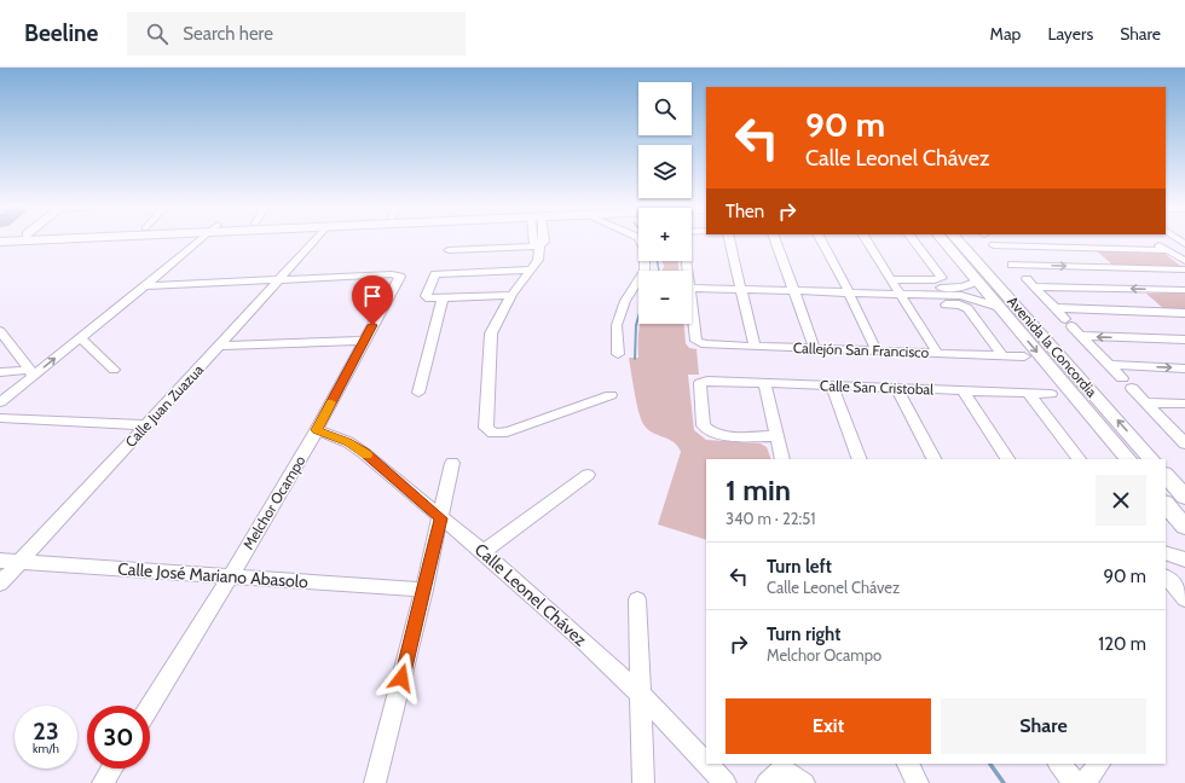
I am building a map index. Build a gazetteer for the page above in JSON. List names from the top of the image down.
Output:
{
  "streets": {
    "main road": ["Avenida la Concordia"],
    "street": [
      "Callejón San Francisco",
      "Calle San Cristobal",
      "Calle Juan Zuazua",
      "Melchor Ocampo",
      "Calle José Mariano Abasolo",
      "Calle Leonel Chávez"
    ]
  },
  "crossings": [
    ["Calle Juan Zuazua", "Melchor Ocampo"],
    ["Calle Juan Zuazua", "Calle José Mariano Abasolo"],
    ["Melchor Ocampo", "Calle José Mariano Abasolo"],
    ["Melchor Ocampo", "Calle Leonel Chávez"]
  ],
  "page": {
    "header": "Beeline",
    "search": "Search here",
    "nav": ["Map", "Layers", "Share"],
    "map_buttons": ["+", "−"],
    "turn": ["90 m", "Calle Leonel Chávez"],
    "then": "Then",
    "heading": ["1 min", "340 m · 22:51"],
    "list": [
      {
        "name": "Turn left",
        "note": "Calle Leonel Chávez",
        "value": "90 m"
      },
      {
        "name": "Turn right",
        "note": "Melchor Ocampo",
        "value": "120 m"
      }
    ],
    "buttons": ["Exit", "Share"],
    "speed": "23 km/h",
    "limit": "30"
  }
}
